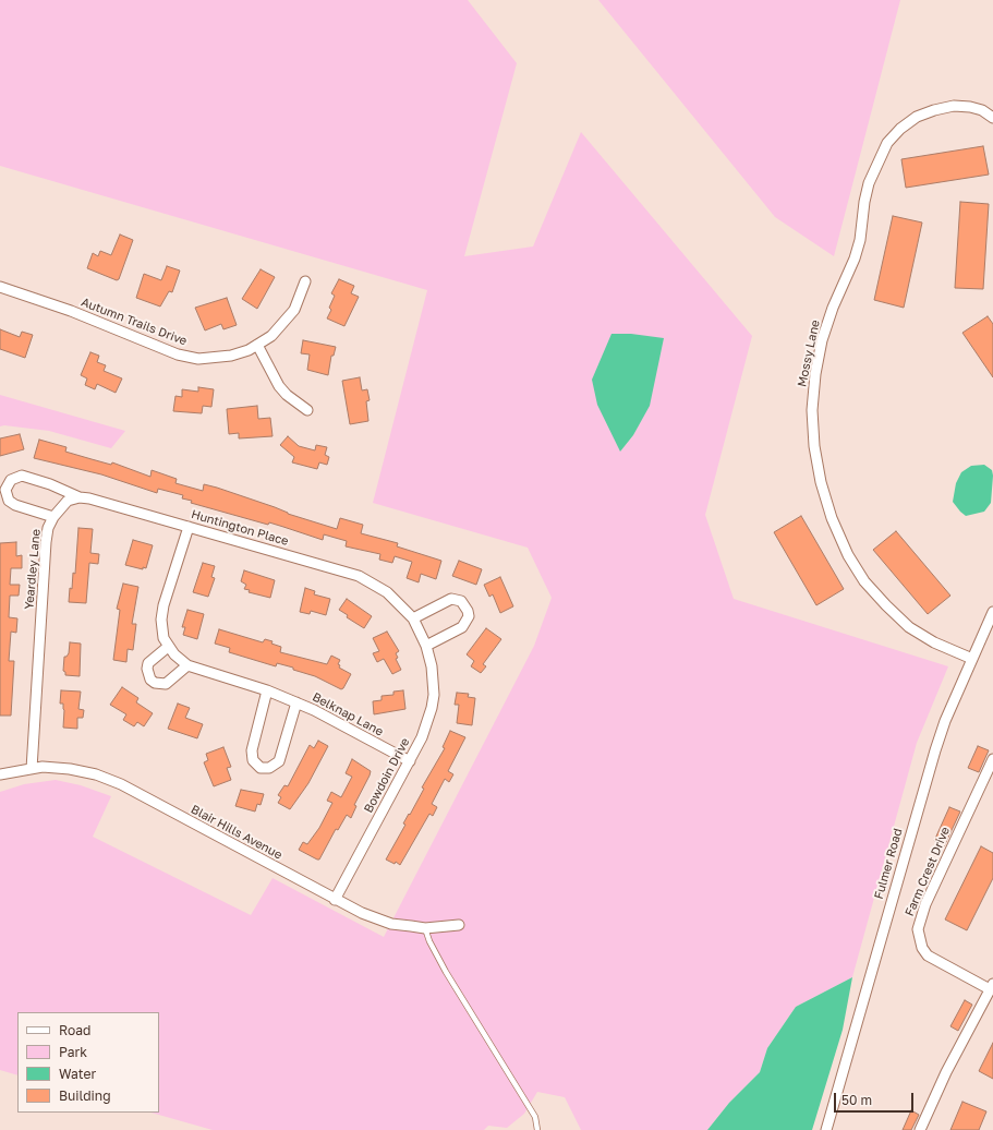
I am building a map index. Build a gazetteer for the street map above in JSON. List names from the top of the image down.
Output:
{
  "streets": {
    "street": [
      "Autumn Trails Drive",
      "Mossy Lane",
      "Huntington Place",
      "Yeardley Lane",
      "Belknap Lane",
      "Bowdoin Drive",
      "Blair Hills Avenue",
      "Fulmer Road",
      "Farm Crest Drive"
    ]
  },
  "crossings": [
    ["Mossy Lane", "Fulmer Road"],
    ["Huntington Place", "Yeardley Lane"],
    ["Huntington Place", "Bowdoin Drive"],
    ["Yeardley Lane", "Blair Hills Avenue"],
    ["Belknap Lane", "Bowdoin Drive"],
    ["Bowdoin Drive", "Blair Hills Avenue"]
  ],
  "legend": [
    "Road",
    "Park",
    "Water",
    "Building"
  ],
  "scale_bar": "50 m"
}
